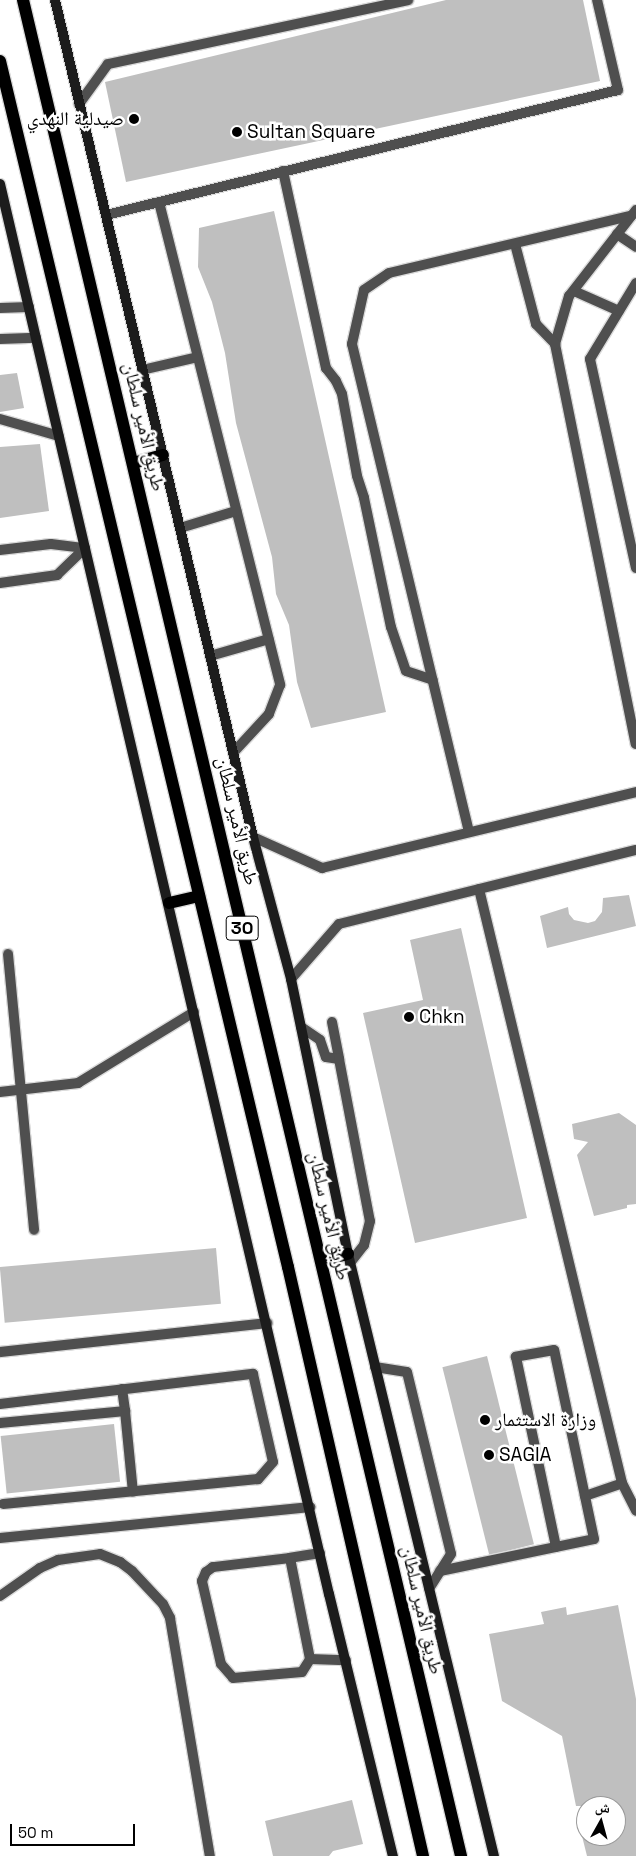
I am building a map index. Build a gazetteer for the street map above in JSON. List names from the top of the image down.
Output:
{
  "streets": {
    "main road": ["طريق الأمير سلطان", "30"]
  },
  "places": [
    "صيدلية النهدي",
    "Sultan Square",
    "Chkn",
    "وزارة الاستثمار",
    "SAGIA"
  ],
  "scale_bar": "50 m",
  "north": "top"
}
